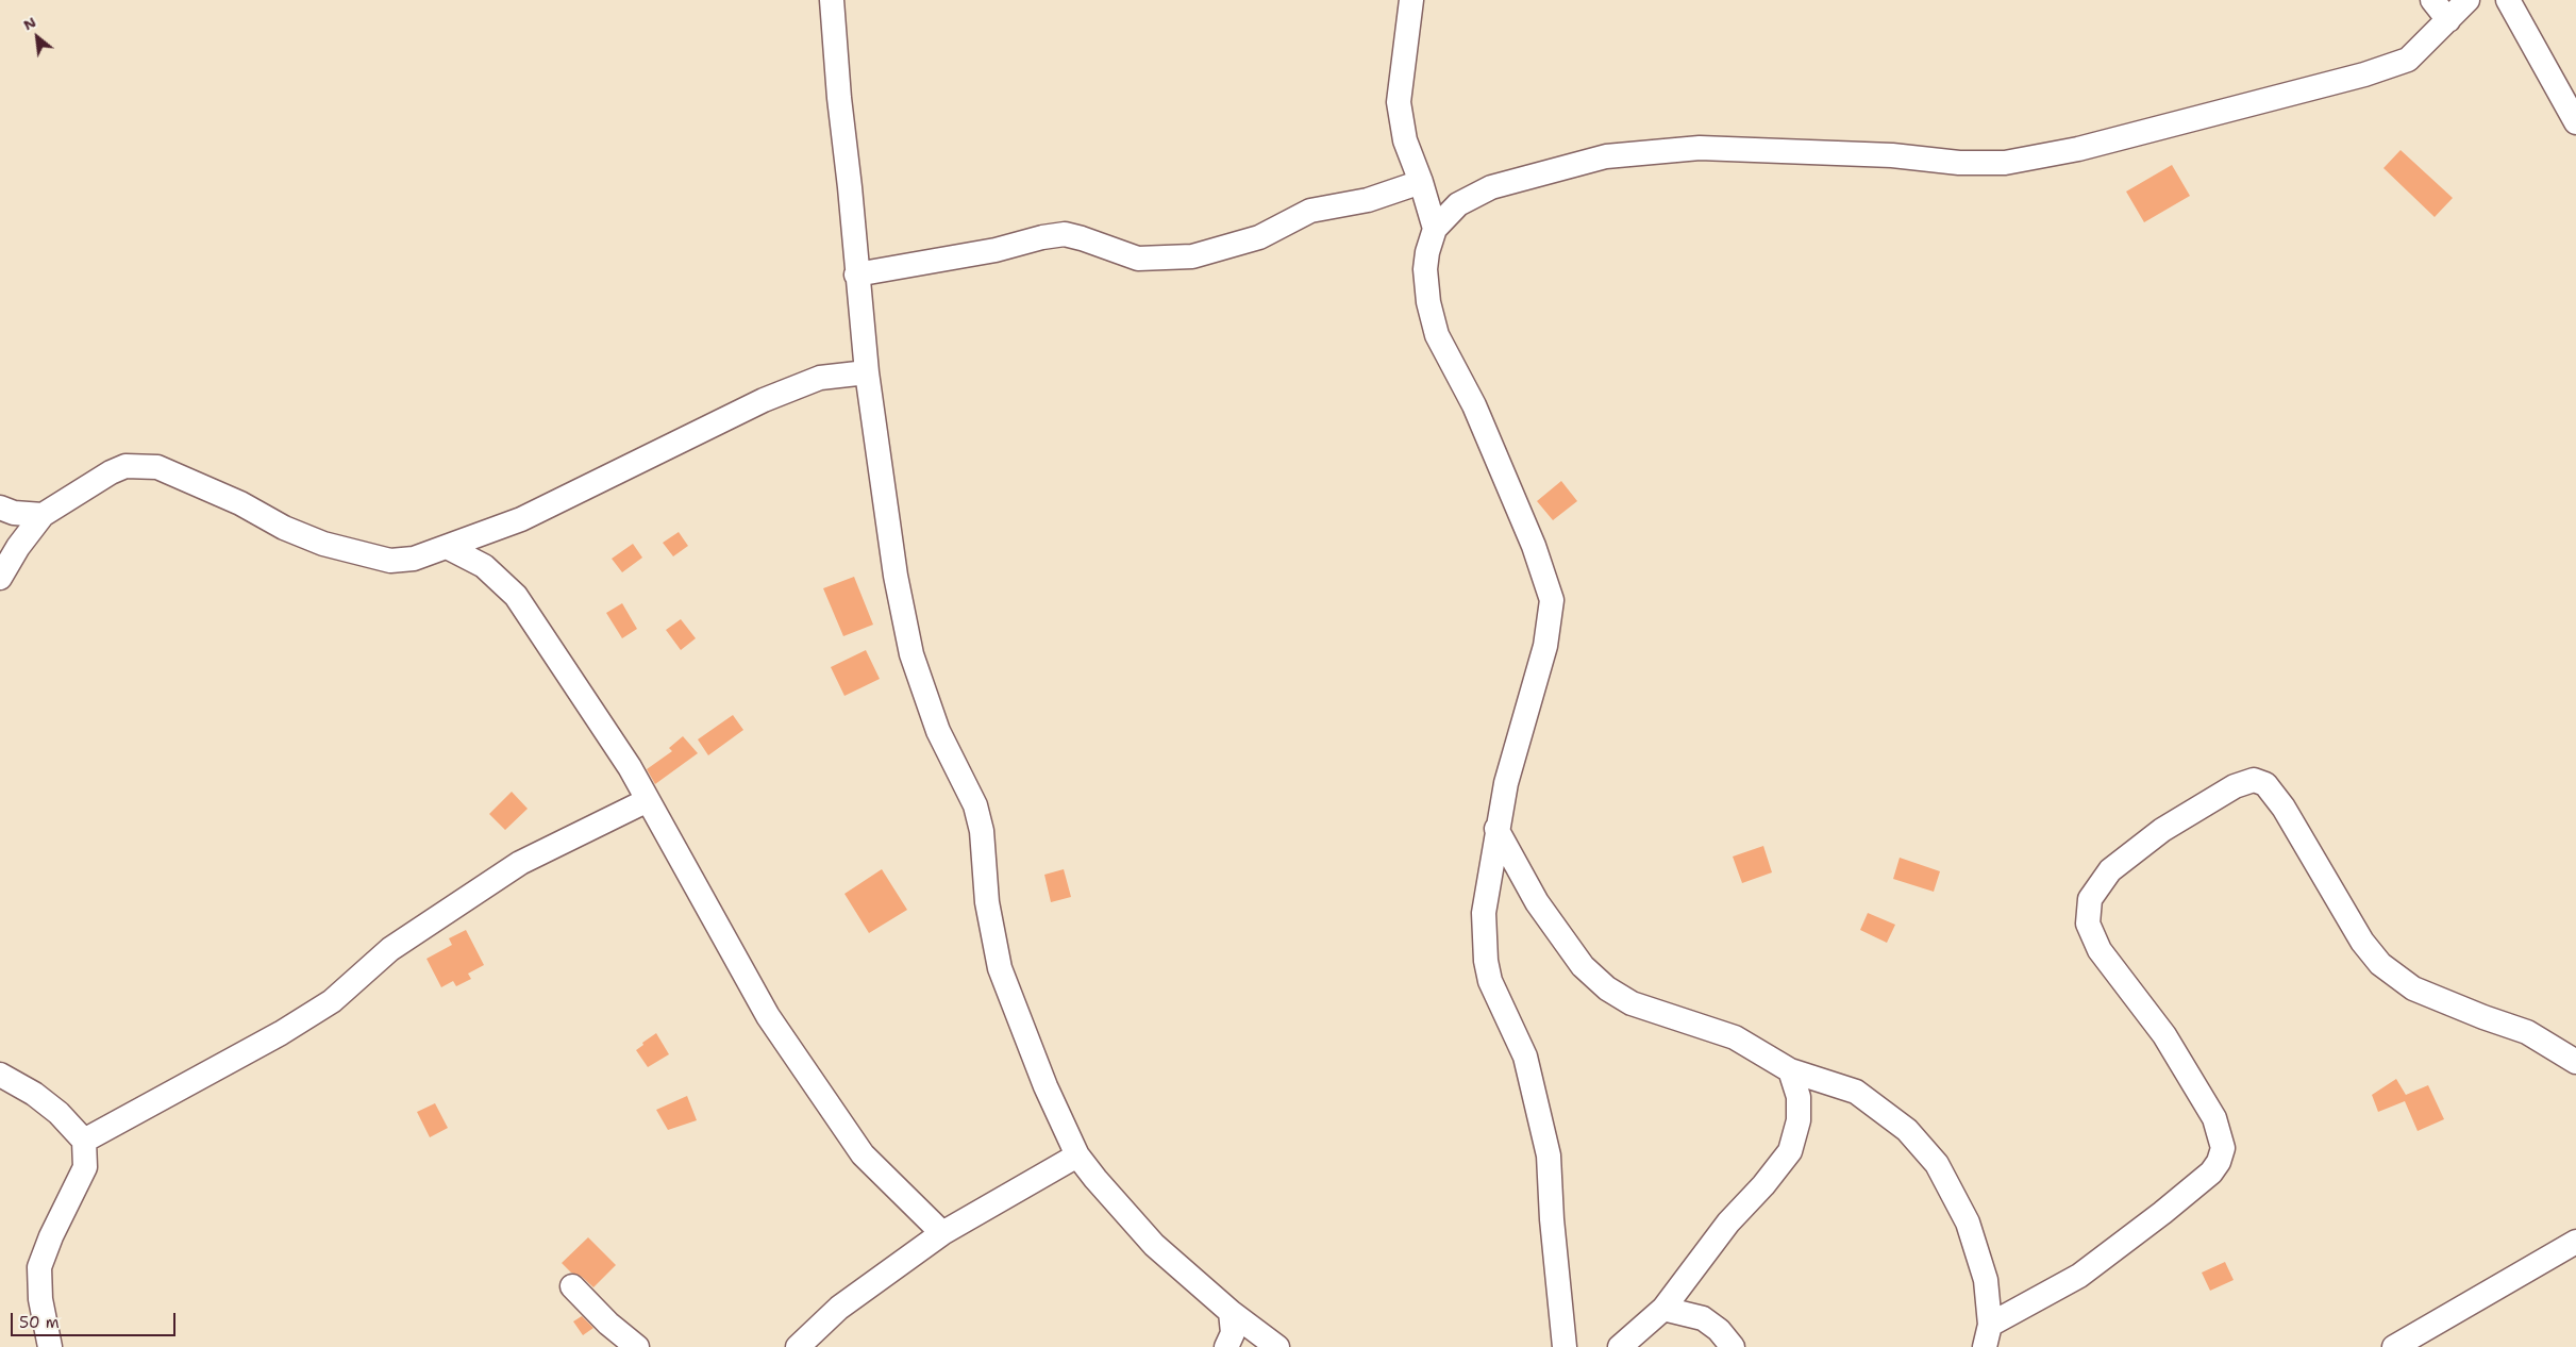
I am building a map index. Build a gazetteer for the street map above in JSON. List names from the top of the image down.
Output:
{
  "scale_bar": "50 m",
  "north": "top left"
}
